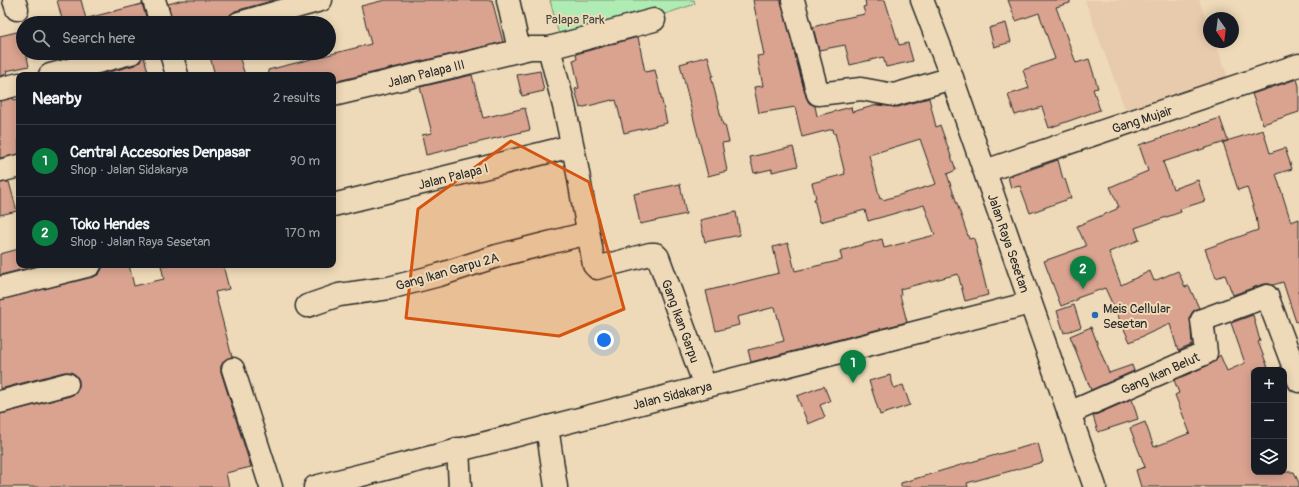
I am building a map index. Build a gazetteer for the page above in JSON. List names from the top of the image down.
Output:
{
  "streets": {
    "street": [
      "Jalan Palapa III",
      "Gang Mujair",
      "Jalan Palapa I",
      "Jalan Raya Sesetan",
      "Gang Ikan Garpu 2A",
      "Gang Ikan Garpu",
      "Gang Ikan Belut",
      "Jalan Sidakarya"
    ]
  },
  "crossings": [
    ["Gang Mujair", "Jalan Raya Sesetan"],
    ["Jalan Raya Sesetan", "Gang Ikan Belut"],
    ["Jalan Raya Sesetan", "Jalan Sidakarya"],
    ["Gang Ikan Garpu 2A", "Gang Ikan Garpu"],
    ["Gang Ikan Garpu", "Jalan Sidakarya"]
  ],
  "parks": ["Palapa Park"],
  "places": ["Meis Cellular Sesetan"],
  "north": "bottom",
  "page": {
    "search": "Search here",
    "heading": ["Nearby", "2 results"],
    "list": [
      {
        "mark": "1",
        "name": "Central Accesories Denpasar",
        "note": "Shop · Jalan Sidakarya",
        "value": "90 m"
      },
      {
        "mark": "2",
        "name": "Toko Hendes",
        "note": "Shop · Jalan Raya Sesetan",
        "value": "170 m"
      }
    ],
    "pins": ["2", "1"],
    "map_buttons": ["+", "−"]
  }
}
